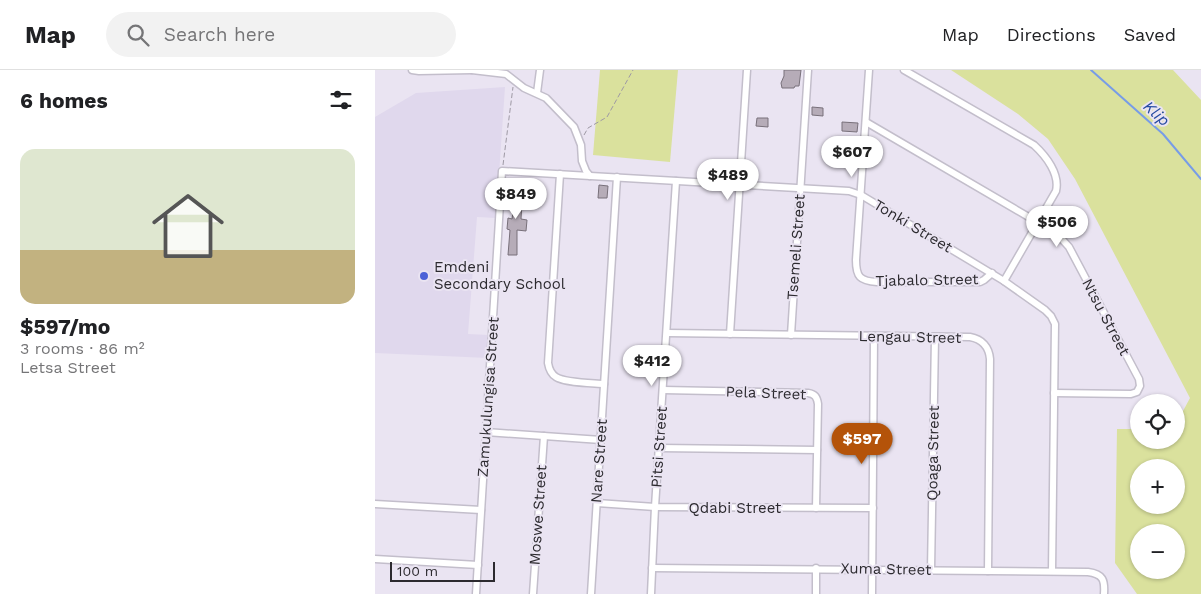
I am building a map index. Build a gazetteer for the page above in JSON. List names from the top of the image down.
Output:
{
  "streets": {
    "street": [
      "Tonki Street",
      "Tsemeli Street",
      "Tjabalo Street",
      "Ntsu Street",
      "Lengau Street",
      "Pela Street",
      "Zamukulungisa Street",
      "Pitsi Street",
      "Qoaga Street",
      "Nare Street",
      "Qdabi Street",
      "Moswe Street",
      "Xuma Street"
    ]
  },
  "crossings": [
    ["Tonki Street", "Tsemeli Street"],
    ["Tonki Street", "Tjabalo Street"],
    ["Tonki Street", "Ntsu Street"],
    ["Tonki Street", "Zamukulungisa Street"],
    ["Tonki Street", "Pitsi Street"],
    ["Tonki Street", "Nare Street"],
    ["Tonki Street", "Xuma Street"],
    ["Tsemeli Street", "Lengau Street"],
    ["Tjabalo Street", "Ntsu Street"],
    ["Lengau Street", "Pitsi Street"],
    ["Lengau Street", "Qoaga Street"],
    ["Lengau Street", "Xuma Street"],
    ["Pela Street", "Pitsi Street"],
    ["Pela Street", "Qdabi Street"],
    ["Pitsi Street", "Qdabi Street"],
    ["Pitsi Street", "Xuma Street"],
    ["Qoaga Street", "Xuma Street"],
    ["Nare Street", "Qdabi Street"]
  ],
  "water": ["Klip"],
  "places": ["Emdeni Secondary School"],
  "scale_bar": "100 m",
  "page": {
    "header": "Map",
    "search": "Search here",
    "nav": ["Map", "Directions", "Saved"],
    "heading": "6 homes",
    "list": [
      {
        "name": "$597/mo",
        "note": "3 rooms · 86 m² · Letsa Street"
      }
    ],
    "price": [
      "$607",
      "$489",
      "$849",
      "$506",
      "$412",
      "$597"
    ],
    "map_buttons": ["+", "−"],
    "scale": "100 m"
  }
}
